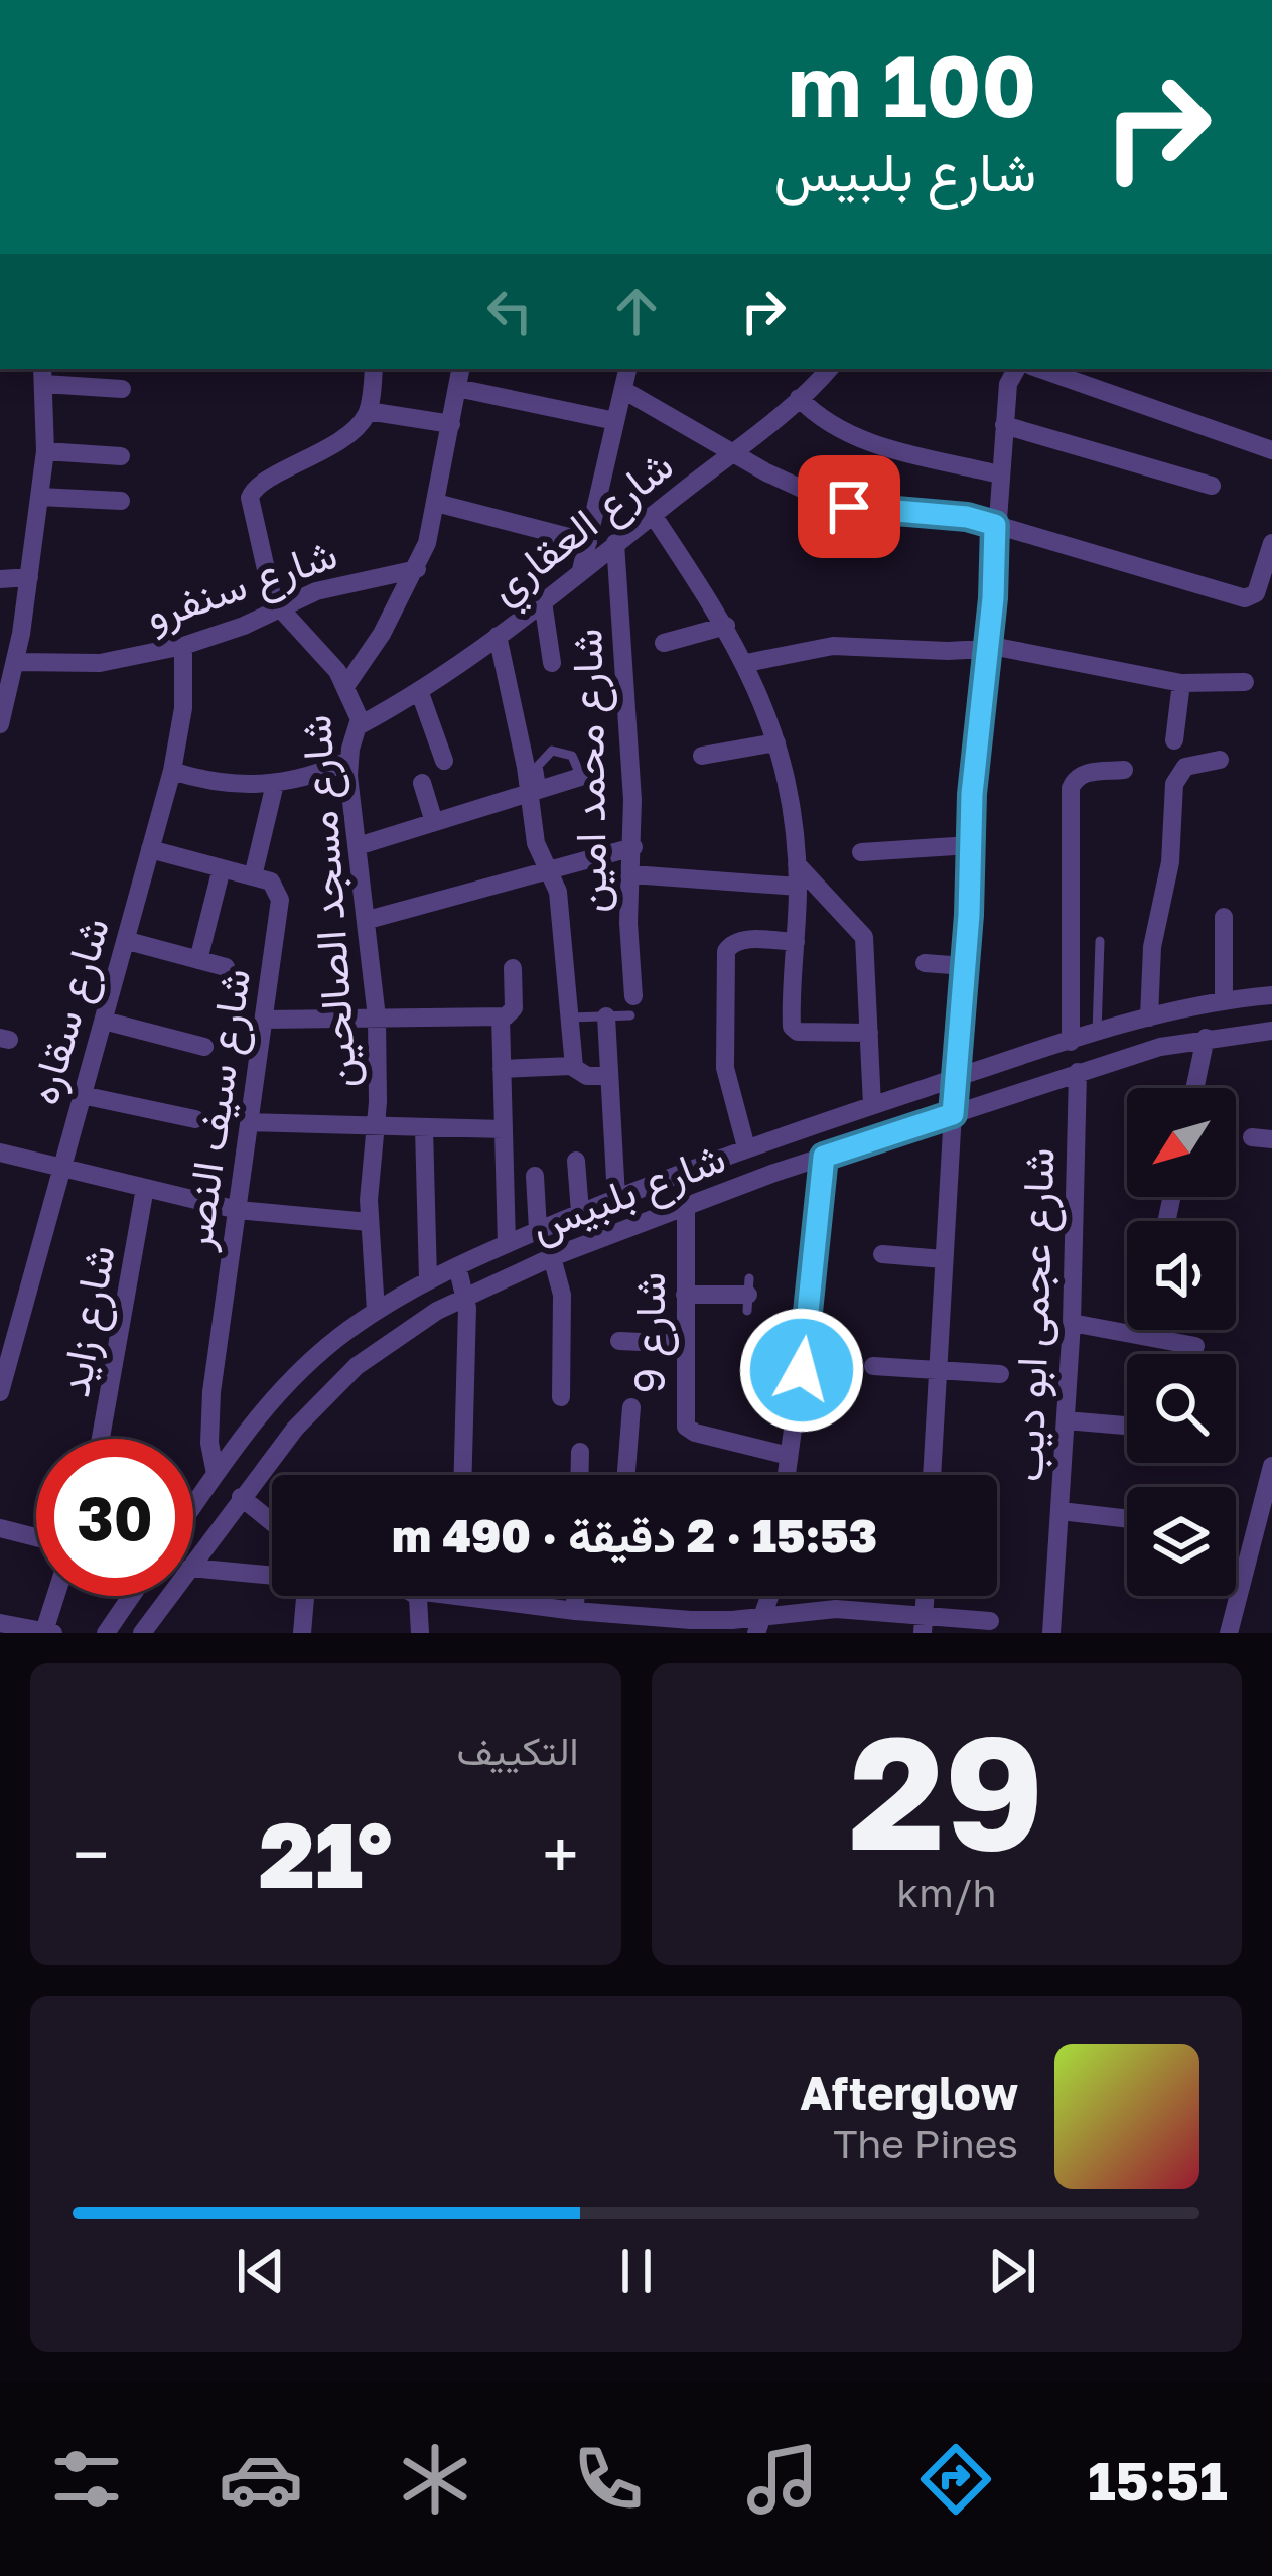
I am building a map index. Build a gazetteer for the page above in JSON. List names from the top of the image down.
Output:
{
  "streets": {
    "street": [
      "شارع العقاري",
      "شارع سنفرو",
      "شارع محمد امين",
      "شارع مسجد الصالحين",
      "شارع سقاره",
      "شارع سيف النصر",
      "شارع بلبيس",
      "شارع عجمى ابو ديب",
      "شارع زايد",
      "شارع 9"
    ]
  },
  "crossings": [
    ["شارع العقاري", "شارع سنفرو"],
    ["شارع العقاري", "شارع محمد امين"],
    ["شارع العقاري", "شارع مسجد الصالحين"],
    ["شارع العقاري", "شارع سقاره"],
    ["شارع سنفرو", "شارع مسجد الصالحين"],
    ["شارع سنفرو", "شارع سقاره"],
    ["شارع مسجد الصالحين", "شارع سقاره"],
    ["شارع مسجد الصالحين", "شارع بلبيس"],
    ["شارع سيف النصر", "شارع بلبيس"],
    ["شارع بلبيس", "شارع عجمى ابو ديب"],
    ["شارع بلبيس", "شارع 9"]
  ],
  "north": "bottom left",
  "page": {
    "turn": ["100 m", "شارع بلبيس"],
    "limit": "30",
    "trip": "15:53 · 2 دقيقة · 490 m",
    "tile": [
      ["29", "km/h"],
      "التكييف"
    ],
    "heat": ["−", "21°", "+"],
    "song": ["Afterglow", "The Pines"],
    "tabs": "15:51"
  }
}
